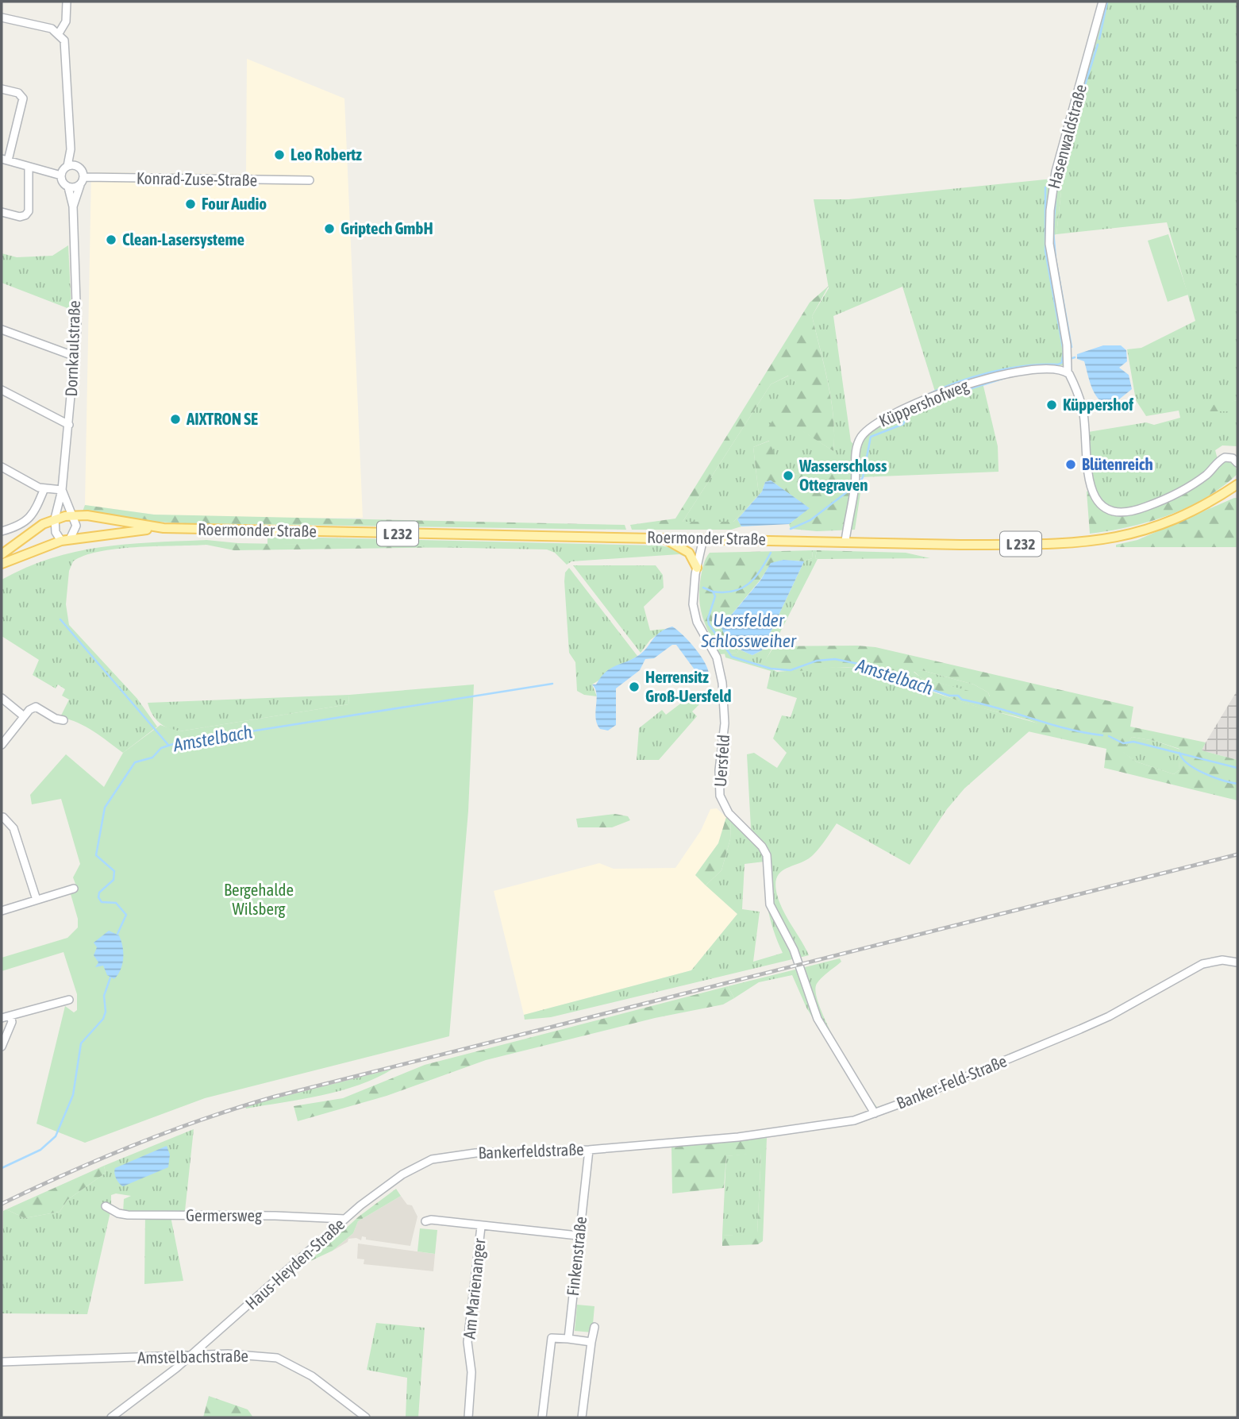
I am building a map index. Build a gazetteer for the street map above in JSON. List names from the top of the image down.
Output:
{
  "streets": {
    "main road": ["Roermonder Straße", "L 232"],
    "street": [
      "Hasenwaldstraße",
      "Konrad-Zuse-Straße",
      "Dornkaulstraße",
      "Küppershofweg",
      "Uersfeld",
      "Banker-Feld-Straße",
      "Bankerfeldstraße",
      "Germersweg",
      "Finkenstraße",
      "Haus-Heyden-Straße",
      "Am Marienanger",
      "Amstelbachstraße"
    ]
  },
  "crossings": [
    ["Hasenwaldstraße", "Küppershofweg"],
    ["Konrad-Zuse-Straße", "Dornkaulstraße"],
    ["Dornkaulstraße", "Roermonder Straße"],
    ["Küppershofweg", "Roermonder Straße"],
    ["Roermonder Straße", "Uersfeld"],
    ["Uersfeld", "Banker-Feld-Straße"],
    ["Banker-Feld-Straße", "Bankerfeldstraße"],
    ["Bankerfeldstraße", "Finkenstraße"],
    ["Bankerfeldstraße", "Haus-Heyden-Straße"],
    ["Germersweg", "Haus-Heyden-Straße"],
    ["Haus-Heyden-Straße", "Amstelbachstraße"]
  ],
  "water": ["Uersfelder Schlossweiher", "Amstelbach"],
  "parks": ["Bergehalde Wilsberg"],
  "places": [
    "Leo Robertz",
    "Four Audio",
    "Griptech GmbH",
    "Clean-Lasersysteme",
    "Küppershof",
    "AIXTRON SE",
    "Blütenreich",
    "Wasserschloss Ottegraven",
    "Herrensitz Groß-Uersfeld"
  ]
}
